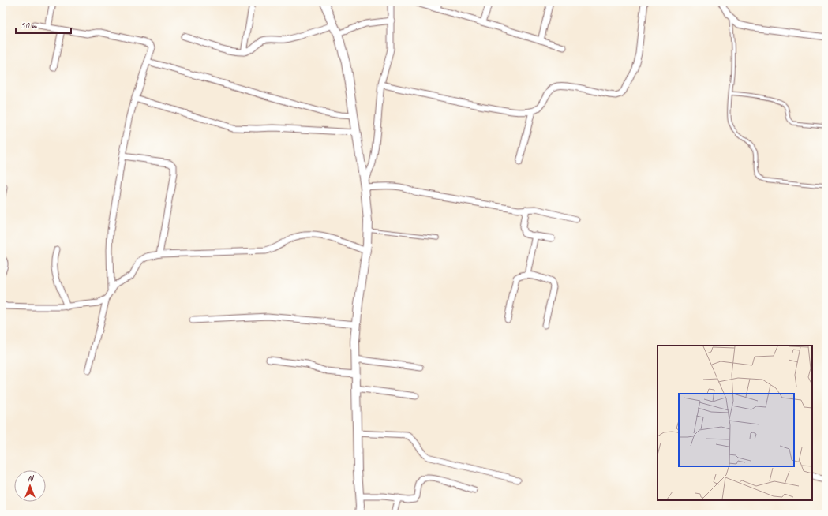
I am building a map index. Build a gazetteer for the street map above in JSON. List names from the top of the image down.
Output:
{
  "scale_bar": "50 m",
  "north": "top"
}
